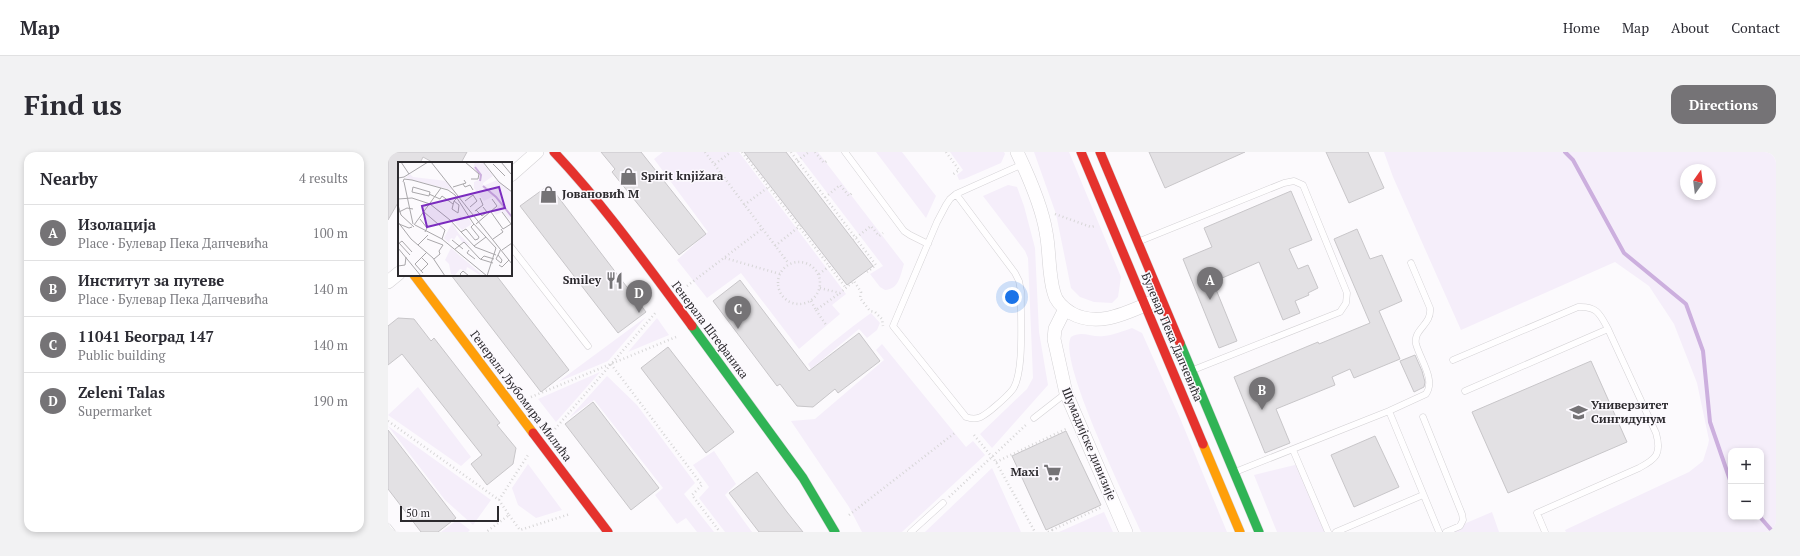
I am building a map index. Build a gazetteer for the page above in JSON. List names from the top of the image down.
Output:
{
  "streets": {
    "street": [
      "Генерала Штефаника",
      "Булевар Пека Дапчевића",
      "Генерала Љубомира Милића",
      "Шумадијске дивизије"
    ]
  },
  "places": {
    "shop": ["Spirit knjižara", "Јовановић М"],
    "restaurant": ["Smiley"],
    "school or university": ["Универзитет Сингидунум"],
    "supermarket": ["Maxi"]
  },
  "scale_bar": "50 m",
  "north": "top",
  "page": {
    "header": "Map",
    "nav": [
      "Home",
      "Map",
      "About",
      "Contact"
    ],
    "buttons": "Directions",
    "title": "Find us",
    "heading": ["Nearby", "4 results"],
    "list": [
      {
        "mark": "A",
        "name": "Изолација",
        "note": "Place · Булевар Пека Дапчевића",
        "value": "100 m"
      },
      {
        "mark": "B",
        "name": "Институт за путеве",
        "note": "Place · Булевар Пека Дапчевића",
        "value": "140 m"
      },
      {
        "mark": "C",
        "name": "11041 Београд 147",
        "note": "Public building",
        "value": "140 m"
      },
      {
        "mark": "D",
        "name": "Zeleni Talas",
        "note": "Supermarket",
        "value": "190 m"
      }
    ],
    "pins": [
      "A",
      "D",
      "C",
      "B"
    ],
    "map_buttons": ["+", "−"],
    "scale": "50 m"
  }
}
